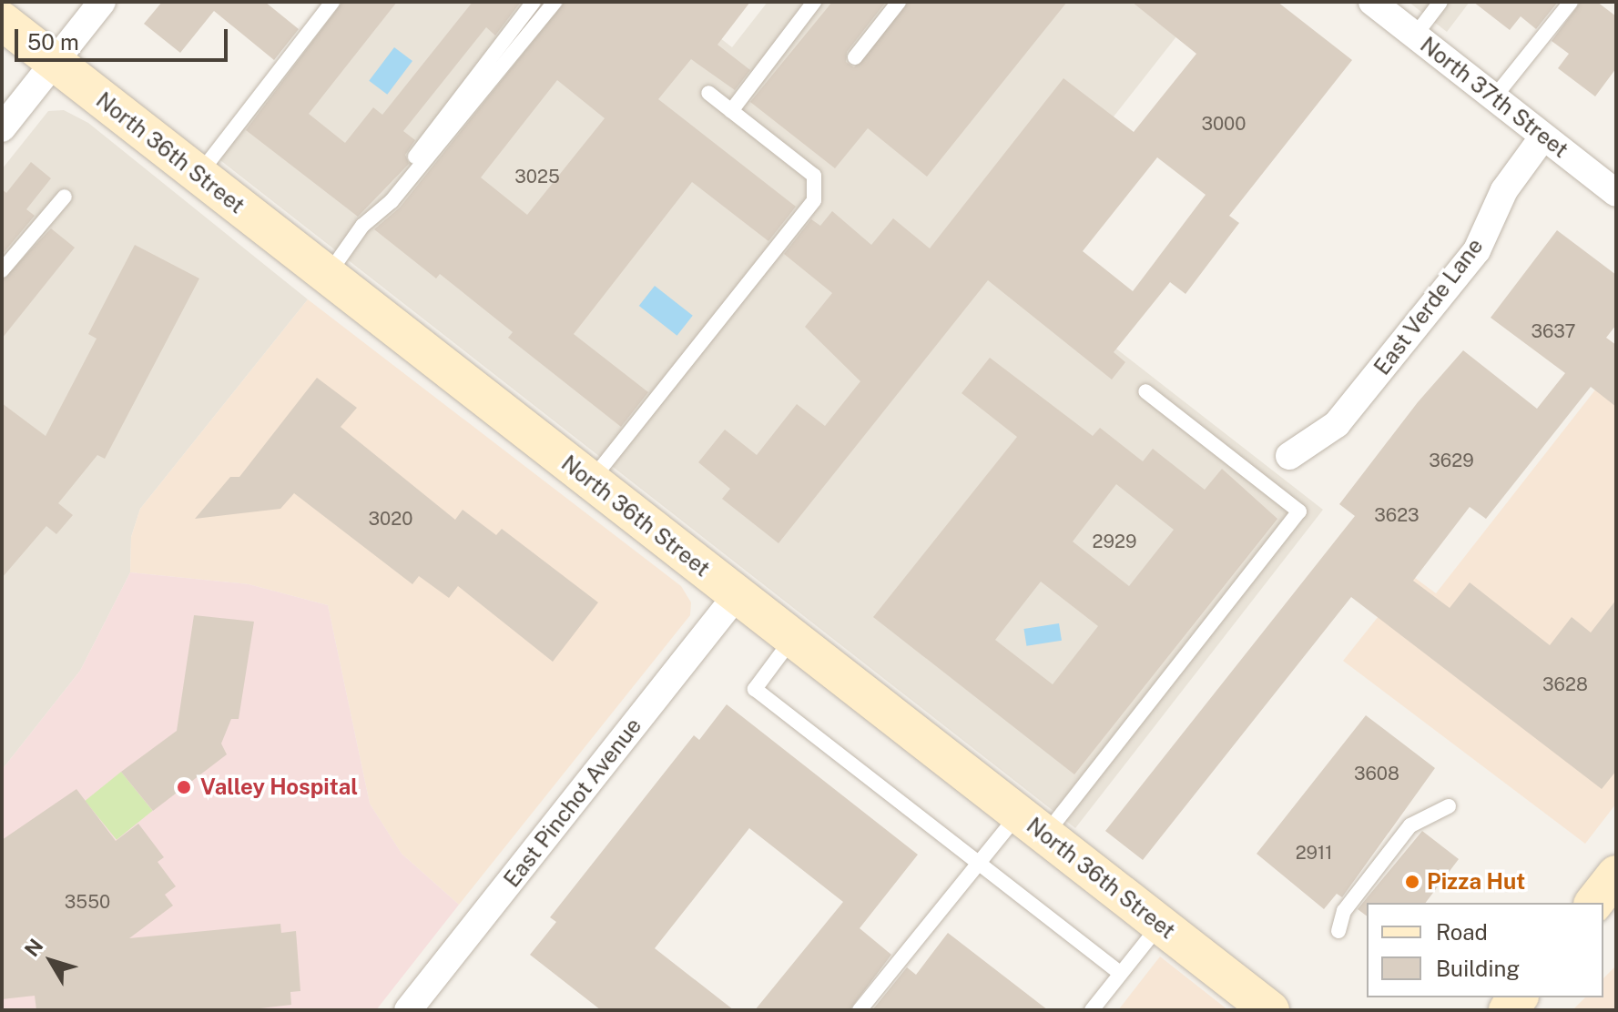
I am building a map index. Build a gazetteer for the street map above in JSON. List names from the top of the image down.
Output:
{
  "streets": {
    "main road": ["North 36th Street"],
    "street": ["North 37th Street", "East Verde Lane", "East Pinchot Avenue"]
  },
  "crossings": [
    ["North 37th Street", "East Verde Lane"],
    ["North 36th Street", "East Pinchot Avenue"]
  ],
  "places": ["Valley Hospital", "Pizza Hut"],
  "house_numbers": [
    "3000",
    "3025",
    "3637",
    "3629",
    "3623",
    "3020",
    "2929",
    "3628",
    "3608",
    "2911",
    "3550"
  ],
  "legend": ["Road", "Building"],
  "scale_bar": "50 m",
  "north": "top left"
}
